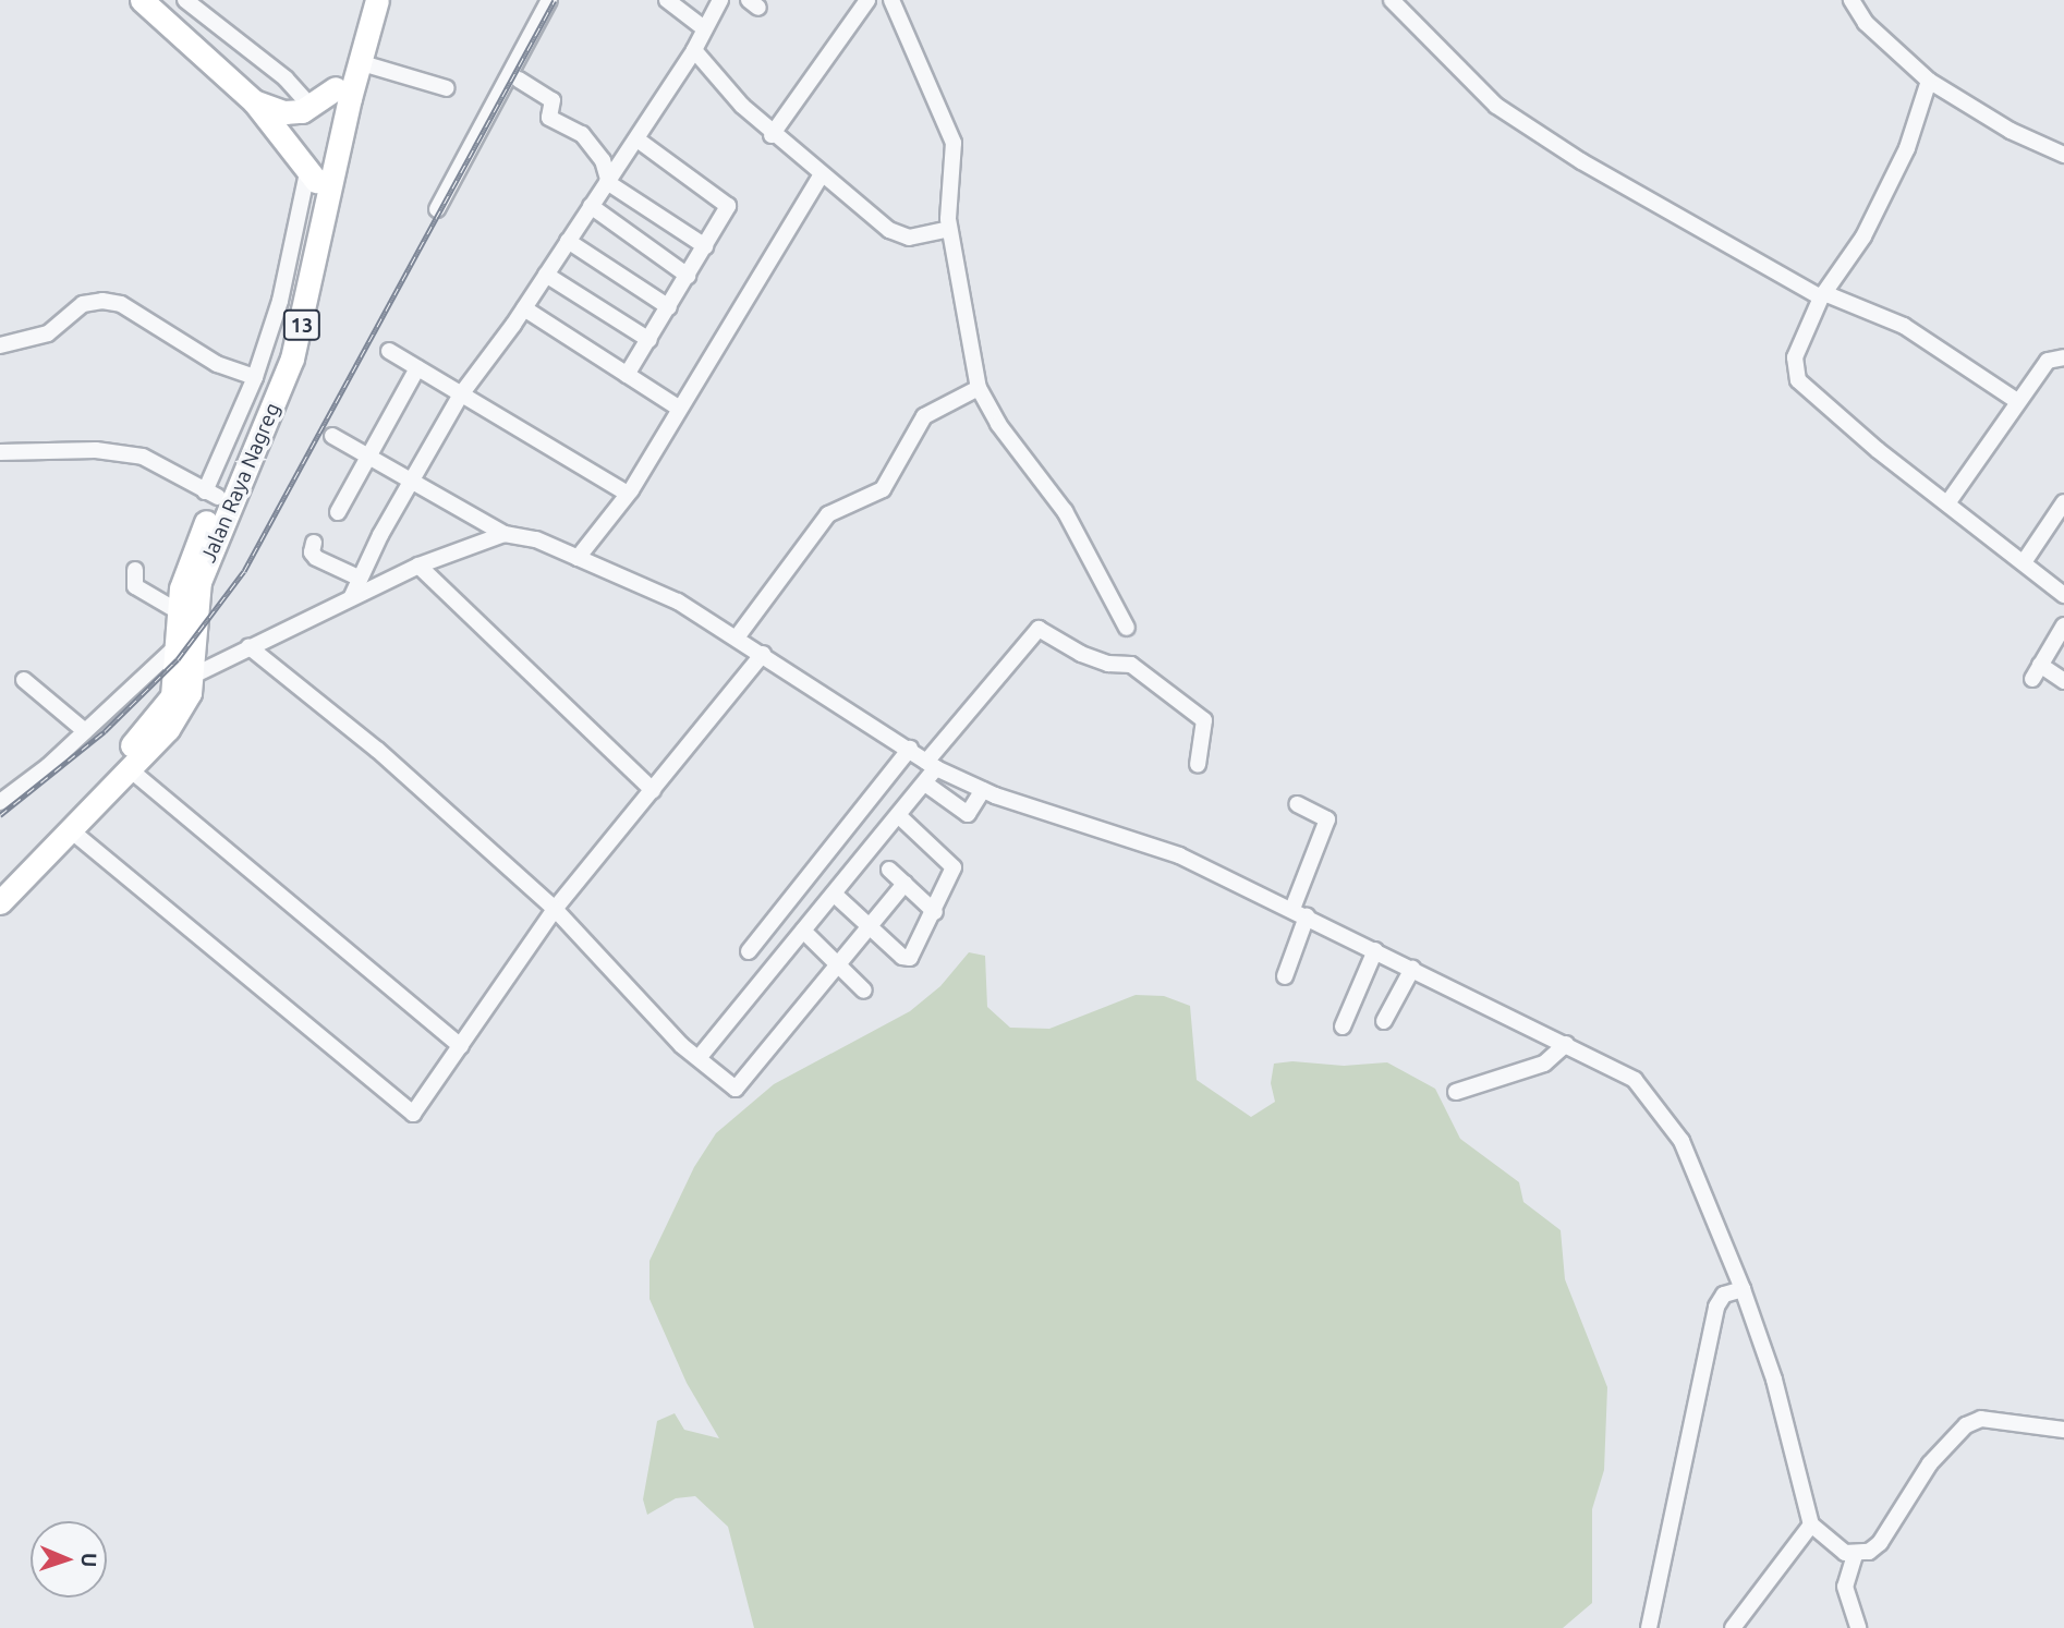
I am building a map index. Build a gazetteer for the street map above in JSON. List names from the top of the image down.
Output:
{
  "streets": {
    "highway": ["13", "Jalan Raya Nagreg"]
  },
  "north": "right"
}
